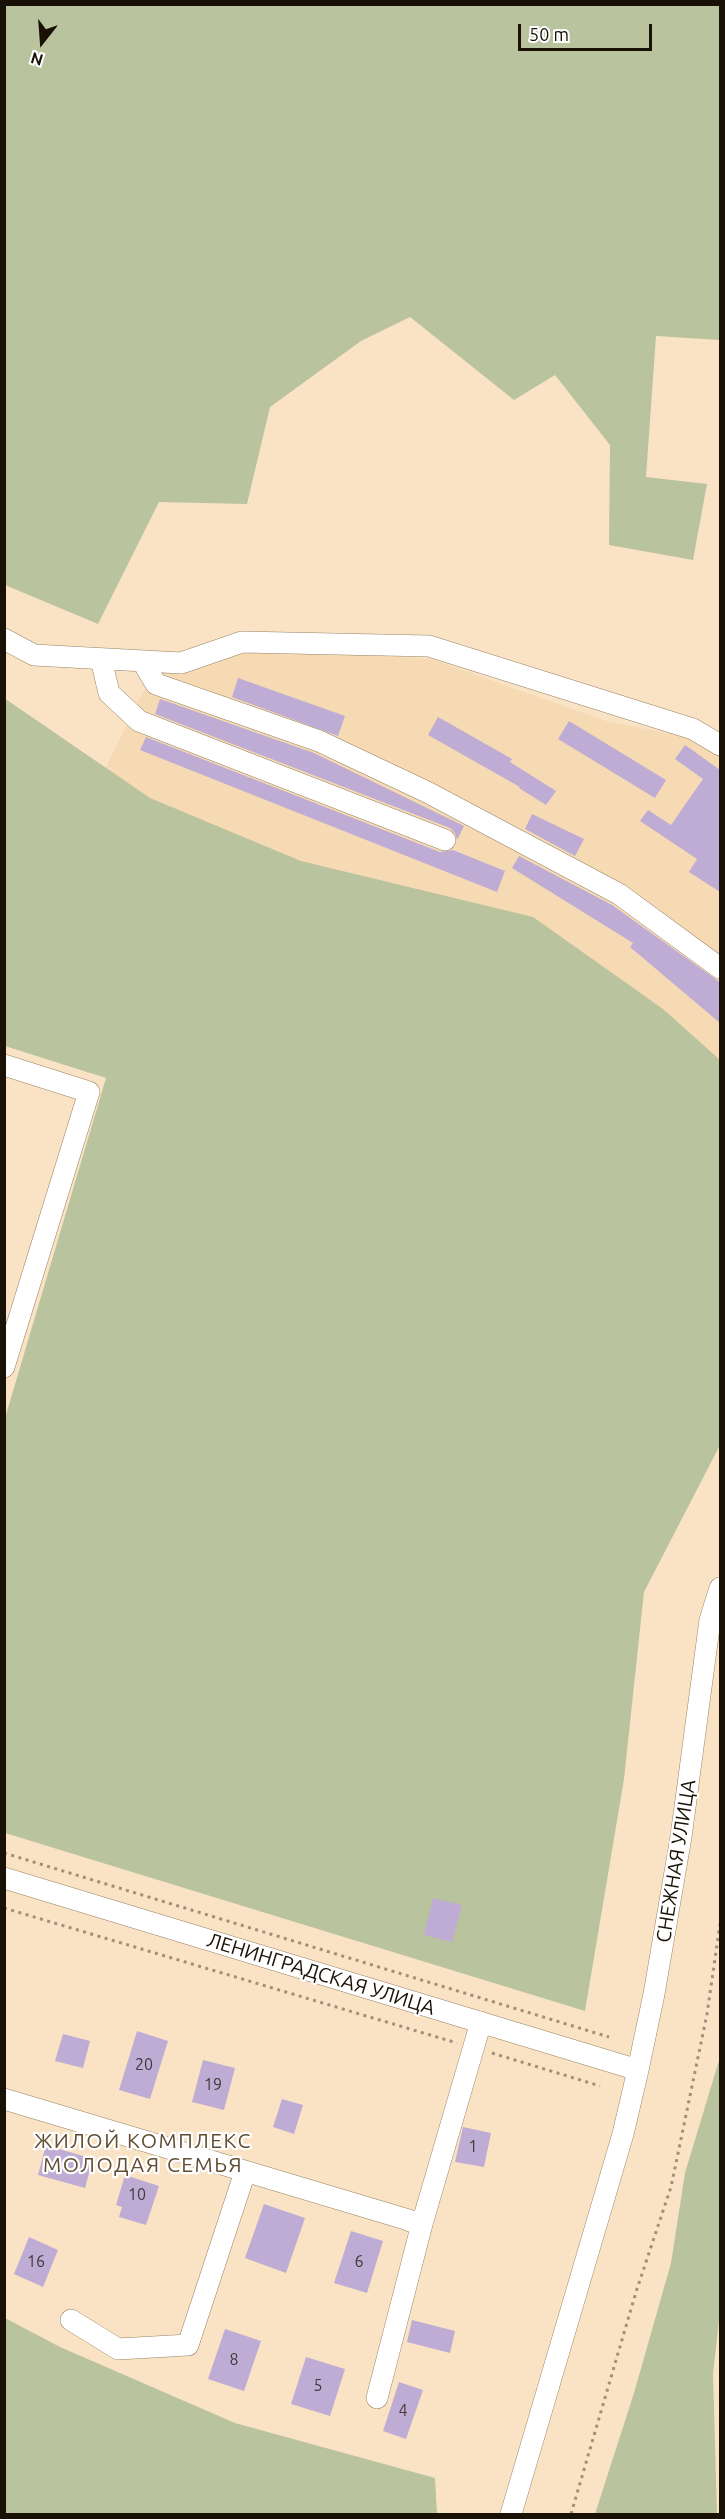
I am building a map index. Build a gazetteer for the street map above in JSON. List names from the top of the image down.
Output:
{
  "streets": {
    "street": ["СНЕЖНАЯ УЛИЦА", "ЛЕНИНГРАДСКАЯ УЛИЦА"]
  },
  "crossings": [
    ["СНЕЖНАЯ УЛИЦА", "ЛЕНИНГРАДСКАЯ УЛИЦА"]
  ],
  "districts": ["ЖИЛОЙ КОМПЛЕКС МОЛОДАЯ СЕМЬЯ"],
  "house_numbers": [
    "20",
    "19",
    "1",
    "10",
    "16",
    "6",
    "8",
    "5",
    "4"
  ],
  "scale_bar": "50 m",
  "north": "bottom"
}
